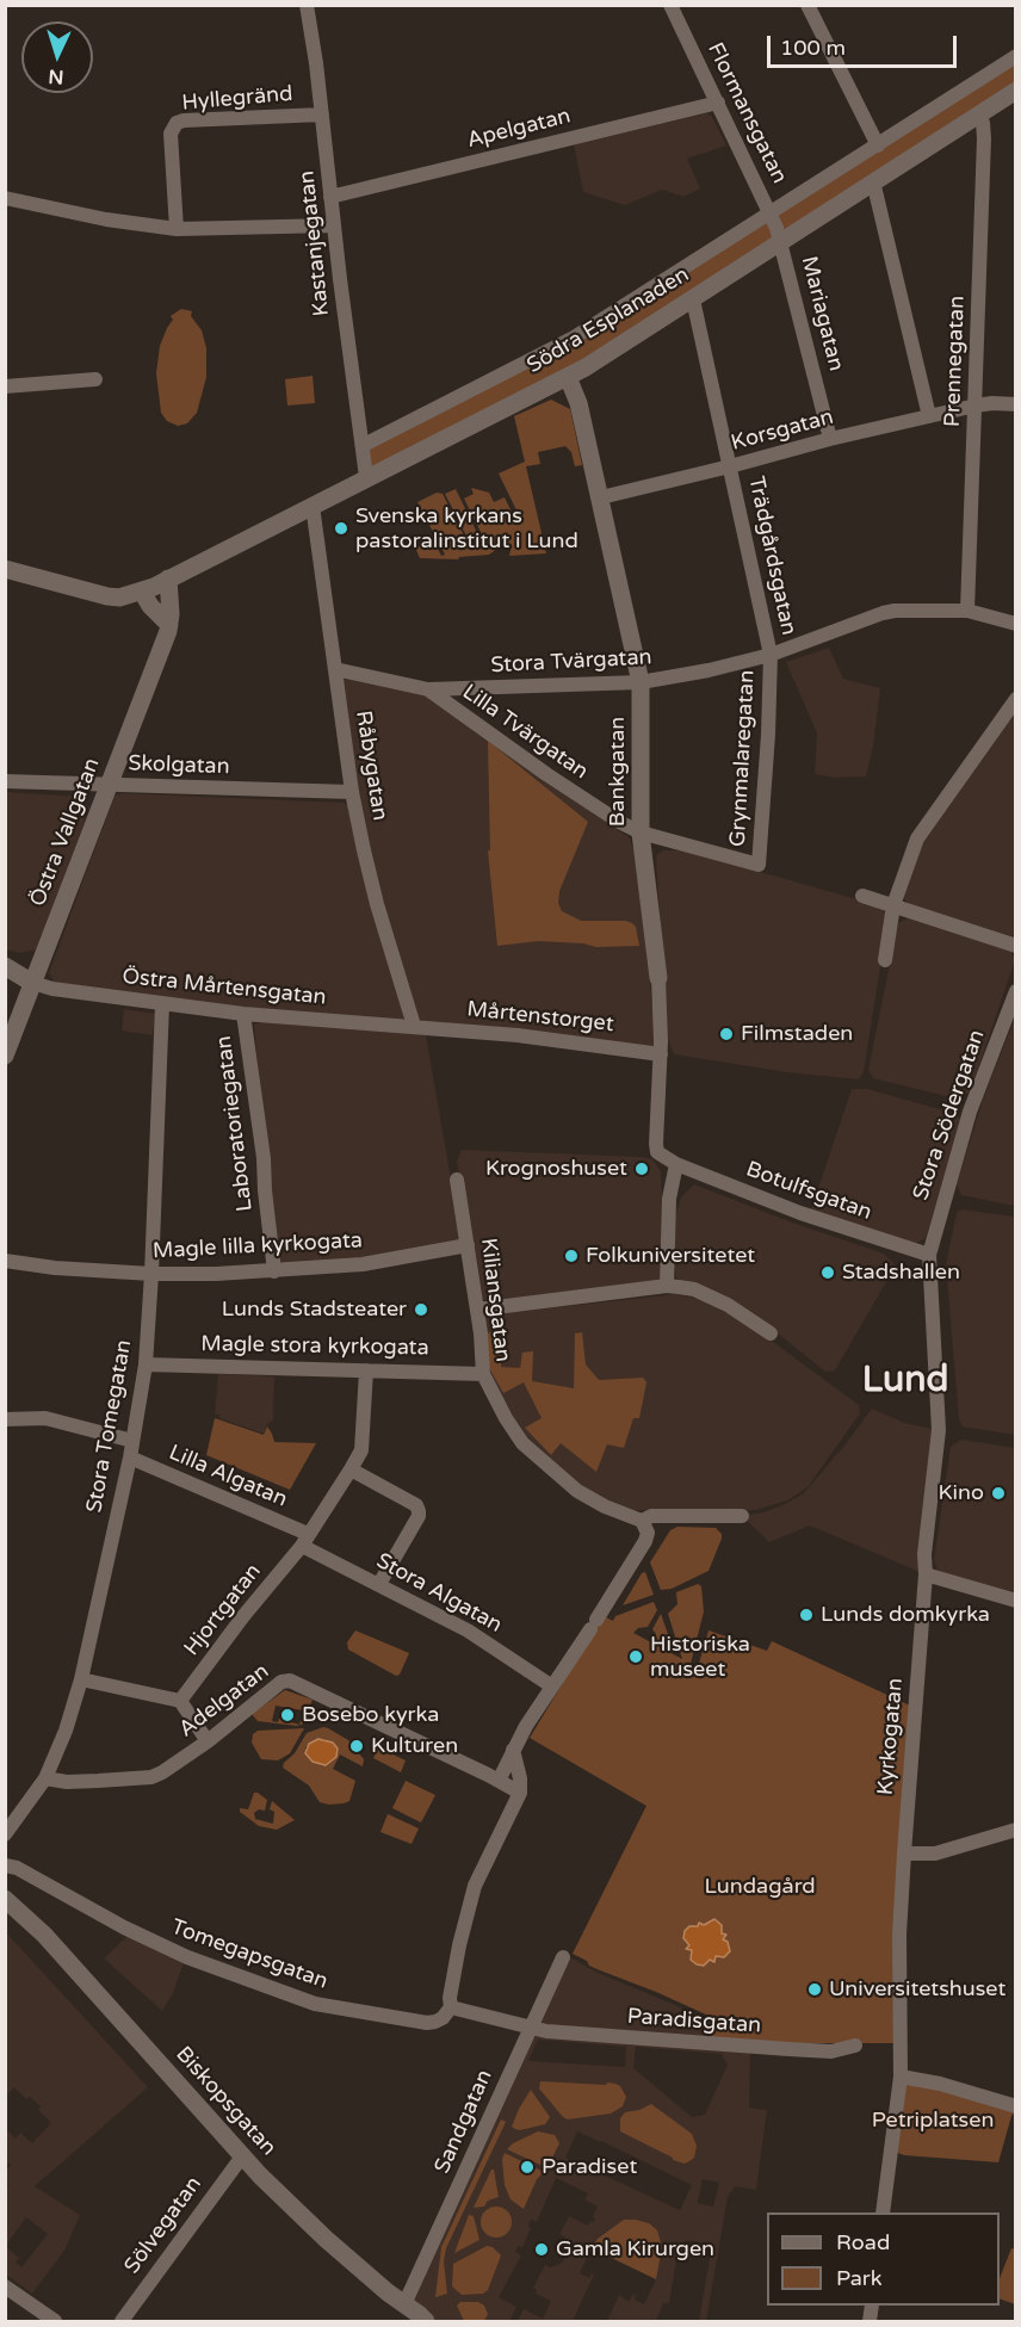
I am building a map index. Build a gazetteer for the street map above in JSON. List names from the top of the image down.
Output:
{
  "streets": {
    "street": [
      "Hyllegränd",
      "Flormansgatan",
      "Apelgatan",
      "Kastanjegatan",
      "Mariagatan",
      "Södra Esplanaden",
      "Prennegatan",
      "Korsgatan",
      "Trädgårdsgatan",
      "Stora Tvärgatan",
      "Lilla Tvärgatan",
      "Grynmalaregatan",
      "Skolgatan",
      "Råbygatan",
      "Bankgatan",
      "Östra Vallgatan",
      "Östra Mårtensgatan",
      "Mårtenstorget",
      "Stora Södergatan",
      "Laboratoriegatan",
      "Botulfsgatan",
      "Magle lilla kyrkogata",
      "Kiliansgatan",
      "Magle stora kyrkogata",
      "Stora Tomegatan",
      "Lilla Algatan",
      "Stora Algatan",
      "Hjortgatan",
      "Adelgatan",
      "Kyrkogatan",
      "Tomegapsgatan",
      "Paradisgatan",
      "Biskopsgatan",
      "Sandgatan",
      "Sölvegatan"
    ]
  },
  "crossings": [
    ["Hyllegränd", "Kastanjegatan"],
    ["Flormansgatan", "Apelgatan"],
    ["Flormansgatan", "Mariagatan"],
    ["Flormansgatan", "Södra Esplanaden"],
    ["Apelgatan", "Kastanjegatan"],
    ["Kastanjegatan", "Södra Esplanaden"],
    ["Mariagatan", "Södra Esplanaden"],
    ["Mariagatan", "Korsgatan"],
    ["Södra Esplanaden", "Prennegatan"],
    ["Södra Esplanaden", "Trädgårdsgatan"],
    ["Södra Esplanaden", "Råbygatan"],
    ["Södra Esplanaden", "Bankgatan"],
    ["Södra Esplanaden", "Östra Vallgatan"],
    ["Prennegatan", "Korsgatan"],
    ["Prennegatan", "Stora Tvärgatan"],
    ["Korsgatan", "Trädgårdsgatan"],
    ["Korsgatan", "Bankgatan"],
    ["Trädgårdsgatan", "Stora Tvärgatan"],
    ["Trädgårdsgatan", "Grynmalaregatan"],
    ["Stora Tvärgatan", "Lilla Tvärgatan"],
    ["Stora Tvärgatan", "Grynmalaregatan"],
    ["Stora Tvärgatan", "Råbygatan"],
    ["Stora Tvärgatan", "Bankgatan"],
    ["Lilla Tvärgatan", "Grynmalaregatan"],
    ["Lilla Tvärgatan", "Bankgatan"],
    ["Skolgatan", "Råbygatan"],
    ["Skolgatan", "Östra Vallgatan"],
    ["Råbygatan", "Östra Mårtensgatan"],
    ["Råbygatan", "Mårtenstorget"],
    ["Bankgatan", "Mårtenstorget"],
    ["Bankgatan", "Botulfsgatan"],
    ["Östra Vallgatan", "Östra Mårtensgatan"],
    ["Östra Mårtensgatan", "Mårtenstorget"],
    ["Östra Mårtensgatan", "Laboratoriegatan"],
    ["Östra Mårtensgatan", "Stora Tomegatan"],
    ["Stora Södergatan", "Botulfsgatan"],
    ["Stora Södergatan", "Kyrkogatan"],
    ["Laboratoriegatan", "Magle lilla kyrkogata"],
    ["Magle lilla kyrkogata", "Kiliansgatan"],
    ["Magle lilla kyrkogata", "Stora Tomegatan"],
    ["Kiliansgatan", "Magle stora kyrkogata"],
    ["Magle stora kyrkogata", "Stora Tomegatan"],
    ["Magle stora kyrkogata", "Hjortgatan"],
    ["Stora Tomegatan", "Lilla Algatan"],
    ["Stora Tomegatan", "Adelgatan"],
    ["Lilla Algatan", "Stora Algatan"],
    ["Lilla Algatan", "Hjortgatan"],
    ["Stora Algatan", "Hjortgatan"],
    ["Paradisgatan", "Sandgatan"],
    ["Biskopsgatan", "Sandgatan"],
    ["Biskopsgatan", "Sölvegatan"]
  ],
  "districts": ["Lund"],
  "parks": ["Lundagård", "Petriplatsen"],
  "places": [
    "Svenska kyrkans pastoralinstitut i Lund",
    "Filmstaden",
    "Krognoshuset",
    "Folkuniversitetet",
    "Stadshallen",
    "Lunds Stadsteater",
    "Kino",
    "Lunds domkyrka",
    "Historiska museet",
    "Bosebo kyrka",
    "Kulturen",
    "Universitetshuset",
    "Paradiset",
    "Gamla Kirurgen"
  ],
  "legend": ["Road", "Park"],
  "scale_bar": "100 m",
  "north": "bottom"
}
